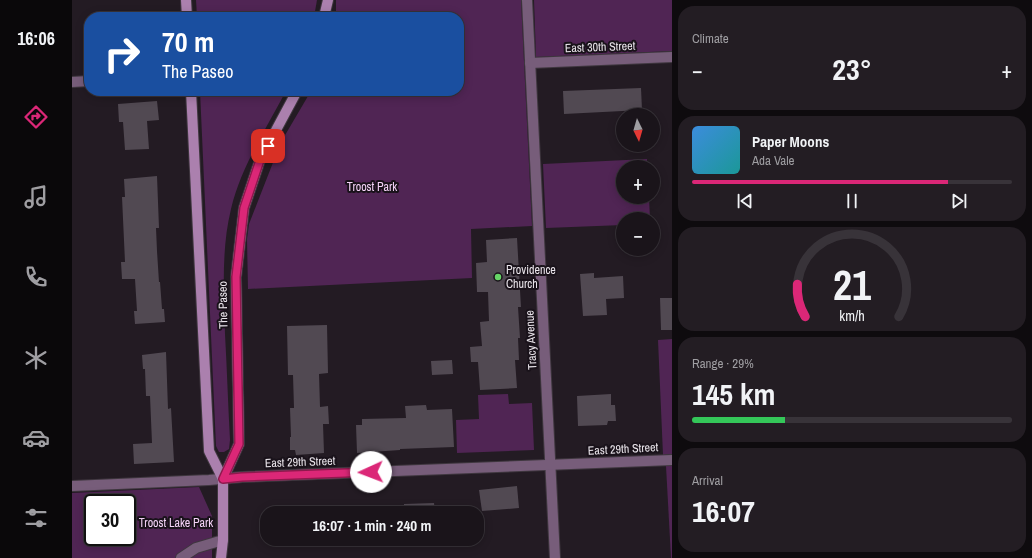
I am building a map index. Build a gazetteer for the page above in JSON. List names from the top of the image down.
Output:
{
  "streets": {
    "main road": ["The Paseo"],
    "street": ["East 30th Street", "Tracy Avenue", "East 29th Street"]
  },
  "crossings": [
    ["East 30th Street", "Tracy Avenue"],
    ["The Paseo", "East 29th Street"],
    ["Tracy Avenue", "East 29th Street"]
  ],
  "parks": ["Troost Park", "Troost Lake Park"],
  "places": ["Providence Church"],
  "north": "bottom",
  "page": {
    "tabs": "16:06",
    "tile": [
      "Climate",
      ["Range · 29%", "145 km"],
      ["Arrival", "16:07"]
    ],
    "turn": ["70 m", "The Paseo"],
    "heat": ["−", "23°", "+"],
    "map_buttons": ["+", "−"],
    "song": ["Paper Moons", "Ada Vale"],
    "limit": "30",
    "trip": "16:07 · 1 min · 240 m",
    "gauge": ["21", "km/h"]
  }
}
